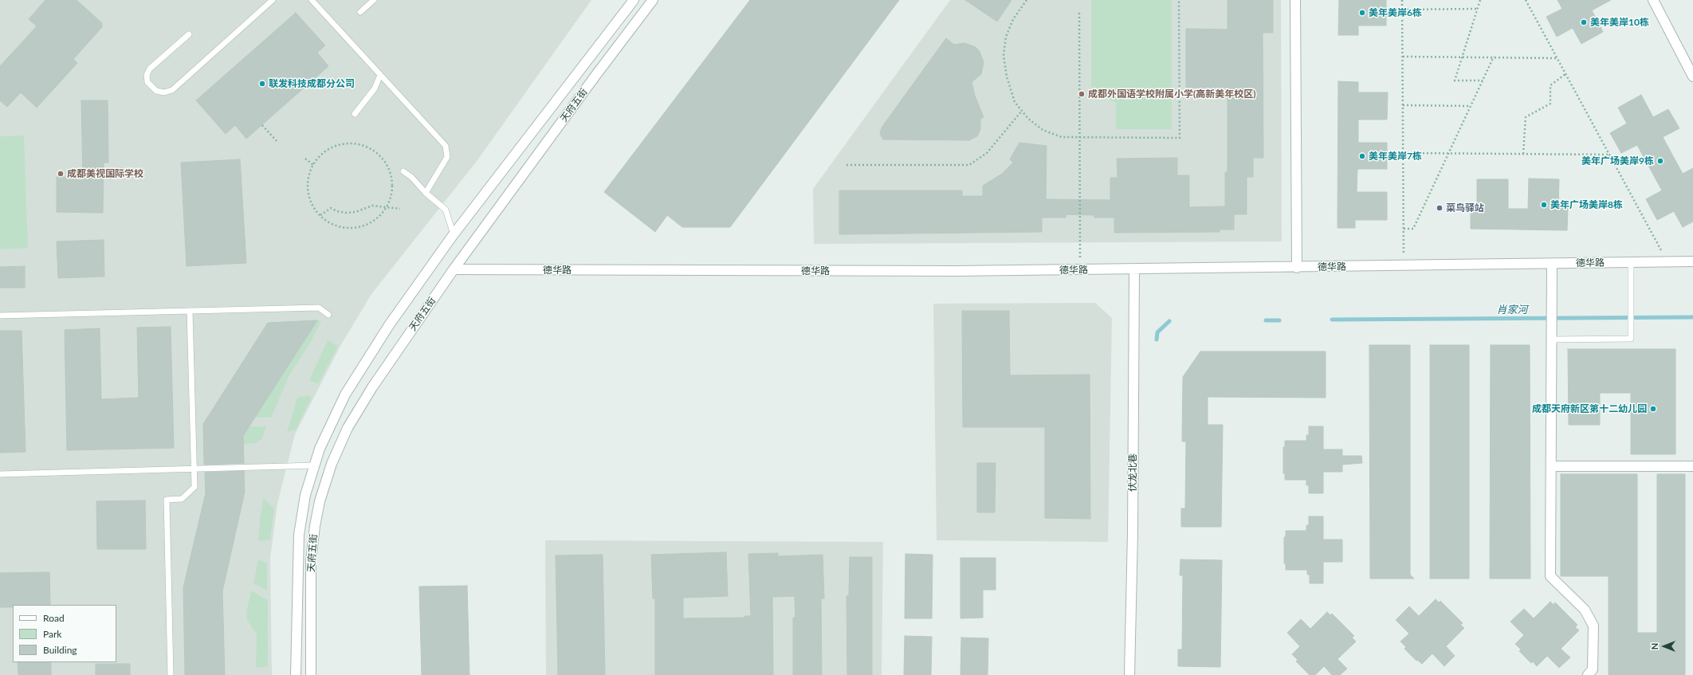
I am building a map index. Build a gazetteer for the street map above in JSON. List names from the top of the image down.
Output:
{
  "streets": {
    "street": ["天府五街", "德华路", "伏龙北巷"]
  },
  "crossings": [
    ["天府五街", "德华路"],
    ["德华路", "伏龙北巷"]
  ],
  "water": ["肖家河"],
  "places": [
    "美年美岸6栋",
    "美年美岸10栋",
    "联发科技成都分公司",
    "成都外国语学校附属小学(高新美年校区)",
    "美年美岸7栋",
    "美年广场美岸9栋",
    "成都美视国际学校",
    "美年广场美岸8栋",
    "菜鸟驿站",
    "成都天府新区第十二幼儿园"
  ],
  "legend": ["Road", "Park", "Building"],
  "north": "left"
}
